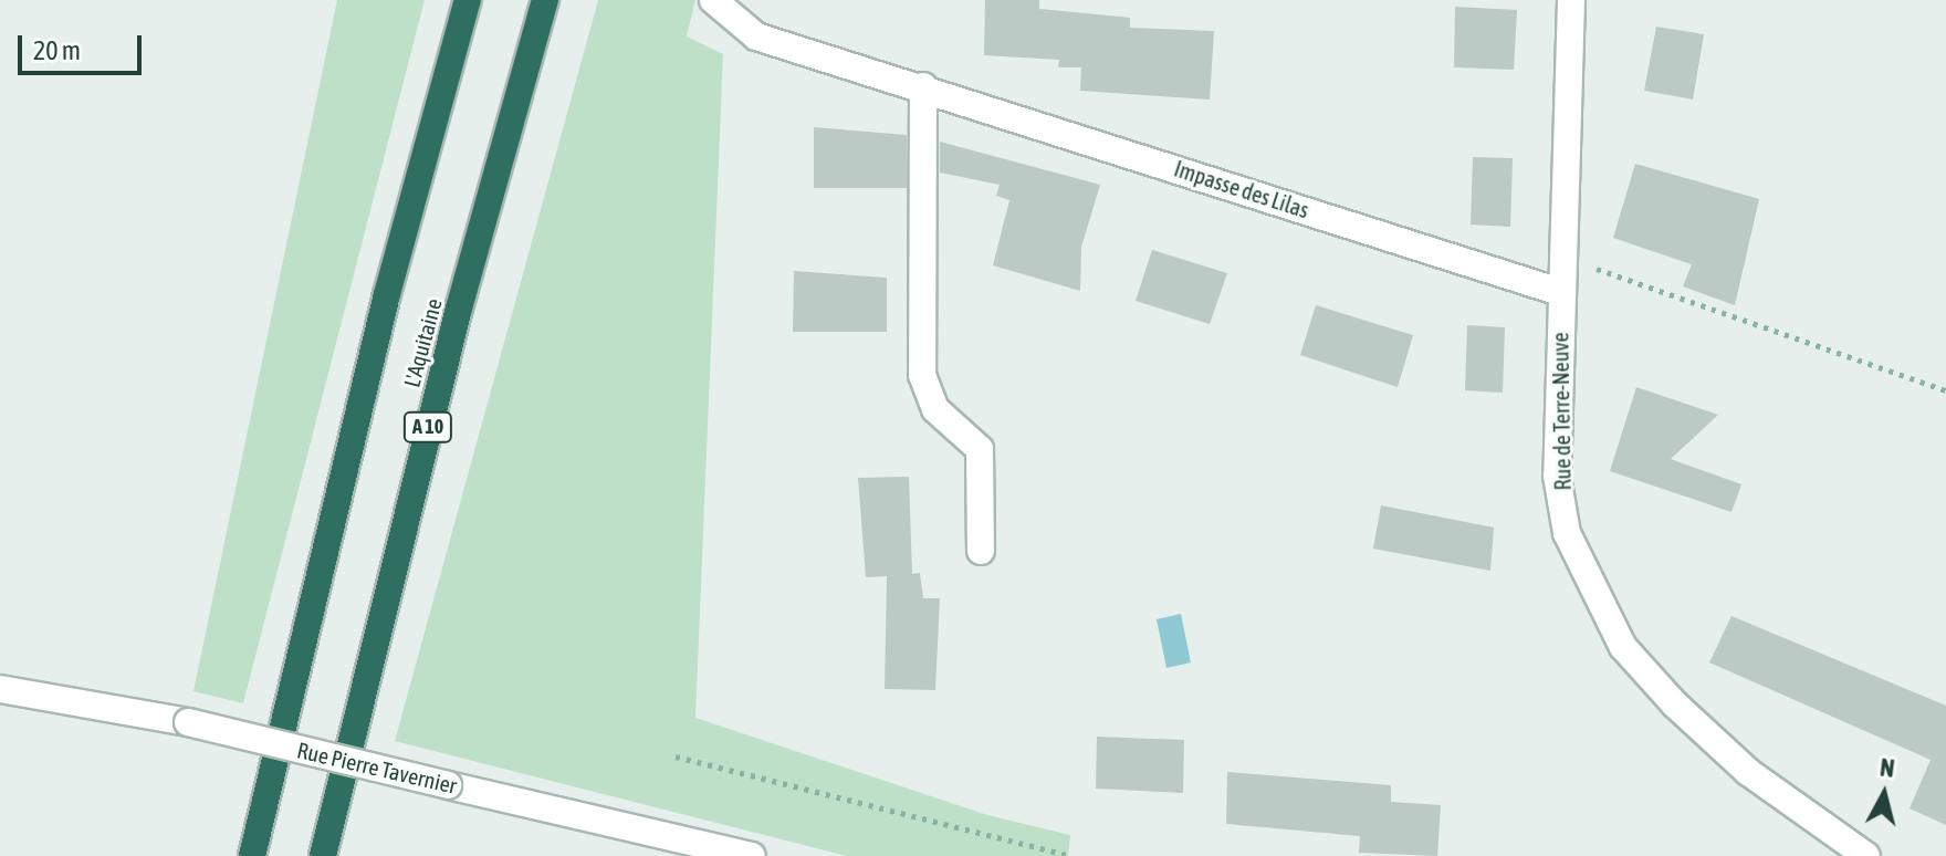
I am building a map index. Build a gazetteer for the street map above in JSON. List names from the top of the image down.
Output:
{
  "streets": {
    "highway": ["L'Aquitaine", "A 10"],
    "street": ["Impasse des Lilas", "Rue de Terre-Neuve", "Rue Pierre Tavernier"]
  },
  "crossings": [
    ["Impasse des Lilas", "Rue de Terre-Neuve"]
  ],
  "scale_bar": "20 m",
  "north": "top"
}
